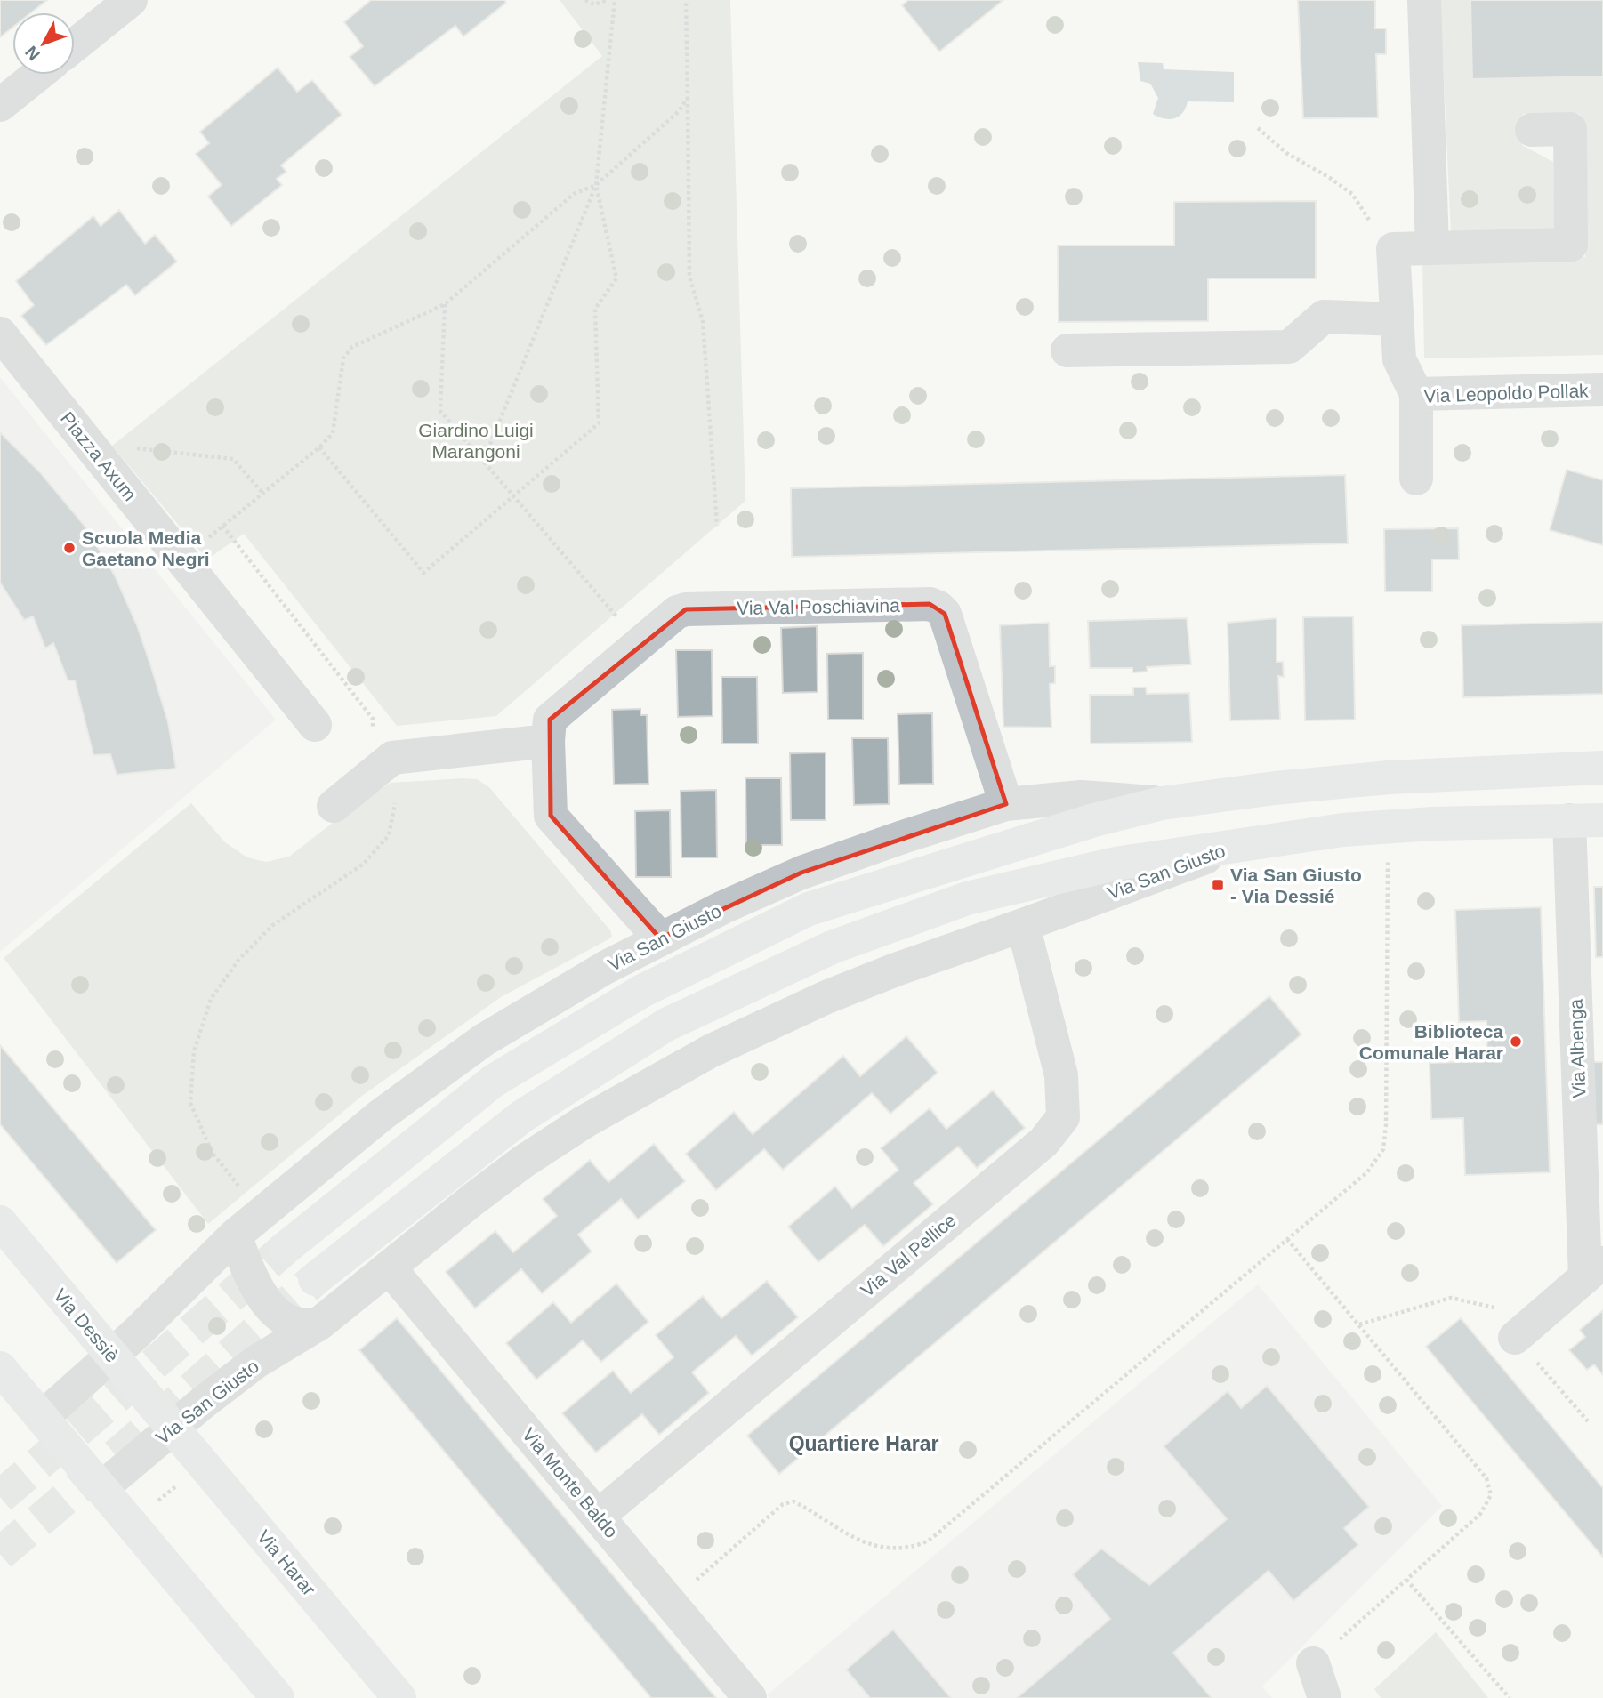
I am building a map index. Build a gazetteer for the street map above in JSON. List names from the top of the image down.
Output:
{
  "streets": {
    "main road": ["Via San Giusto", "Via Dessiè", "Via Harar"],
    "street": [
      "Via Leopoldo Pollak",
      "Piazza Axum",
      "Via Val Poschiavina",
      "Via Albenga",
      "Via Val Pellice",
      "Via Monte Baldo"
    ]
  },
  "crossings": [
    ["Via Val Poschiavina", "Via San Giusto"],
    ["Via San Giusto", "Via Albenga"],
    ["Via San Giusto", "Via Val Pellice"],
    ["Via San Giusto", "Via Dessiè"],
    ["Via San Giusto", "Via Monte Baldo"],
    ["Via San Giusto", "Via Harar"],
    ["Via Val Pellice", "Via Monte Baldo"],
    ["Via Dessiè", "Via Harar"]
  ],
  "districts": ["Quartiere Harar"],
  "parks": ["Giardino Luigi Marangoni"],
  "places": {
    "other": ["Scuola Media Gaetano Negri", "Biblioteca Comunale Harar"],
    "transit": ["Via San Giusto - Via Dessié"]
  },
  "north": "bottom left"
}
